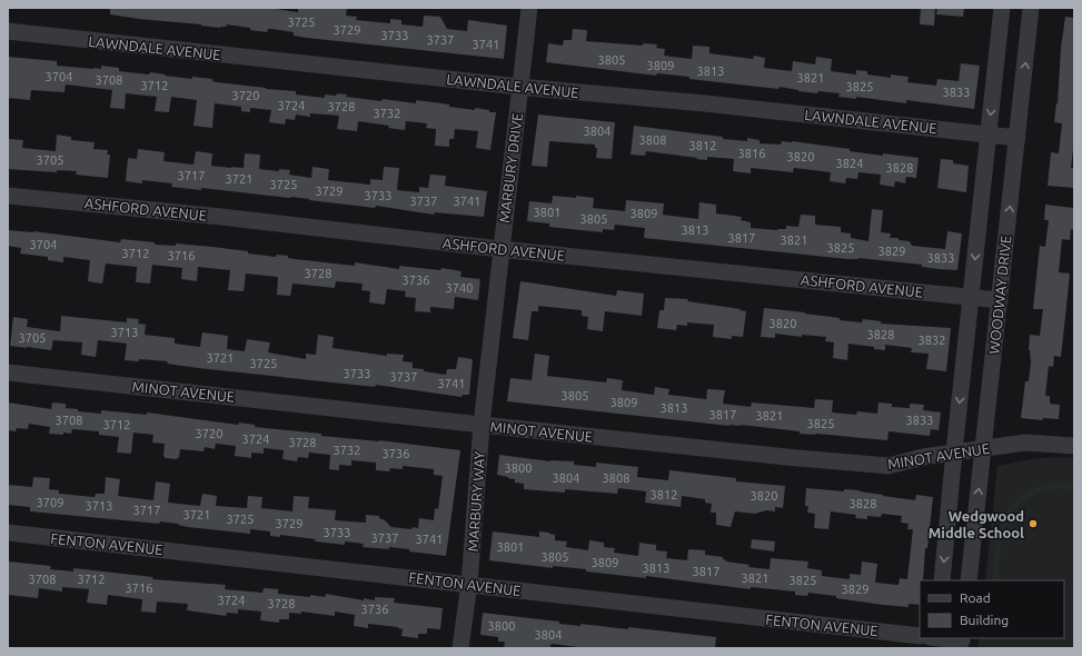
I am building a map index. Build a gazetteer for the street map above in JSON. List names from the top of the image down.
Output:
{
  "streets": {
    "street": [
      "LAWNDALE AVENUE",
      "MARBURY DRIVE",
      "ASHFORD AVENUE",
      "WOODWAY DRIVE",
      "MINOT AVENUE",
      "MARBURY WAY",
      "FENTON AVENUE"
    ]
  },
  "crossings": [
    ["LAWNDALE AVENUE", "MARBURY DRIVE"],
    ["LAWNDALE AVENUE", "WOODWAY DRIVE"],
    ["MARBURY DRIVE", "ASHFORD AVENUE"],
    ["MARBURY DRIVE", "MARBURY WAY"],
    ["ASHFORD AVENUE", "WOODWAY DRIVE"],
    ["ASHFORD AVENUE", "MARBURY WAY"],
    ["WOODWAY DRIVE", "MINOT AVENUE"],
    ["MINOT AVENUE", "MARBURY WAY"],
    ["MARBURY WAY", "FENTON AVENUE"]
  ],
  "places": ["Wedgwood Middle School"],
  "house_numbers": [
    "3725",
    "3729",
    "3733",
    "3737",
    "3741",
    "3805",
    "3809",
    "3813",
    "3704",
    "3821",
    "3708",
    "3712",
    "3825",
    "3833",
    "3720",
    "3724",
    "3728",
    "3732",
    "3804",
    "3808",
    "3812",
    "3816",
    "3820",
    "3705",
    "3824",
    "3828",
    "3717",
    "3721",
    "3725",
    "3729",
    "3733",
    "3737",
    "3741",
    "3801",
    "3809",
    "3805",
    "3813",
    "3817",
    "3821",
    "3704",
    "3825",
    "3829",
    "3712",
    "3716",
    "3833",
    "3728",
    "3736",
    "3740",
    "3820",
    "3713",
    "3828",
    "3705",
    "3832",
    "3721",
    "3725",
    "3733",
    "3737",
    "3741",
    "3805",
    "3809",
    "3813",
    "3817",
    "3821",
    "3708",
    "3833",
    "3825",
    "3712",
    "3720",
    "3724",
    "3728",
    "3732",
    "3736",
    "3800",
    "3804",
    "3808",
    "3812",
    "3820",
    "3709",
    "3828",
    "3713",
    "3717",
    "3721",
    "3725",
    "3729",
    "3733",
    "3737",
    "3741",
    "3801",
    "3805",
    "3809",
    "3813",
    "3817",
    "3821",
    "3708",
    "3712",
    "3825",
    "3716",
    "3829",
    "3724",
    "3728",
    "3736",
    "3800",
    "3804"
  ],
  "legend": ["Road", "Building"]
}
